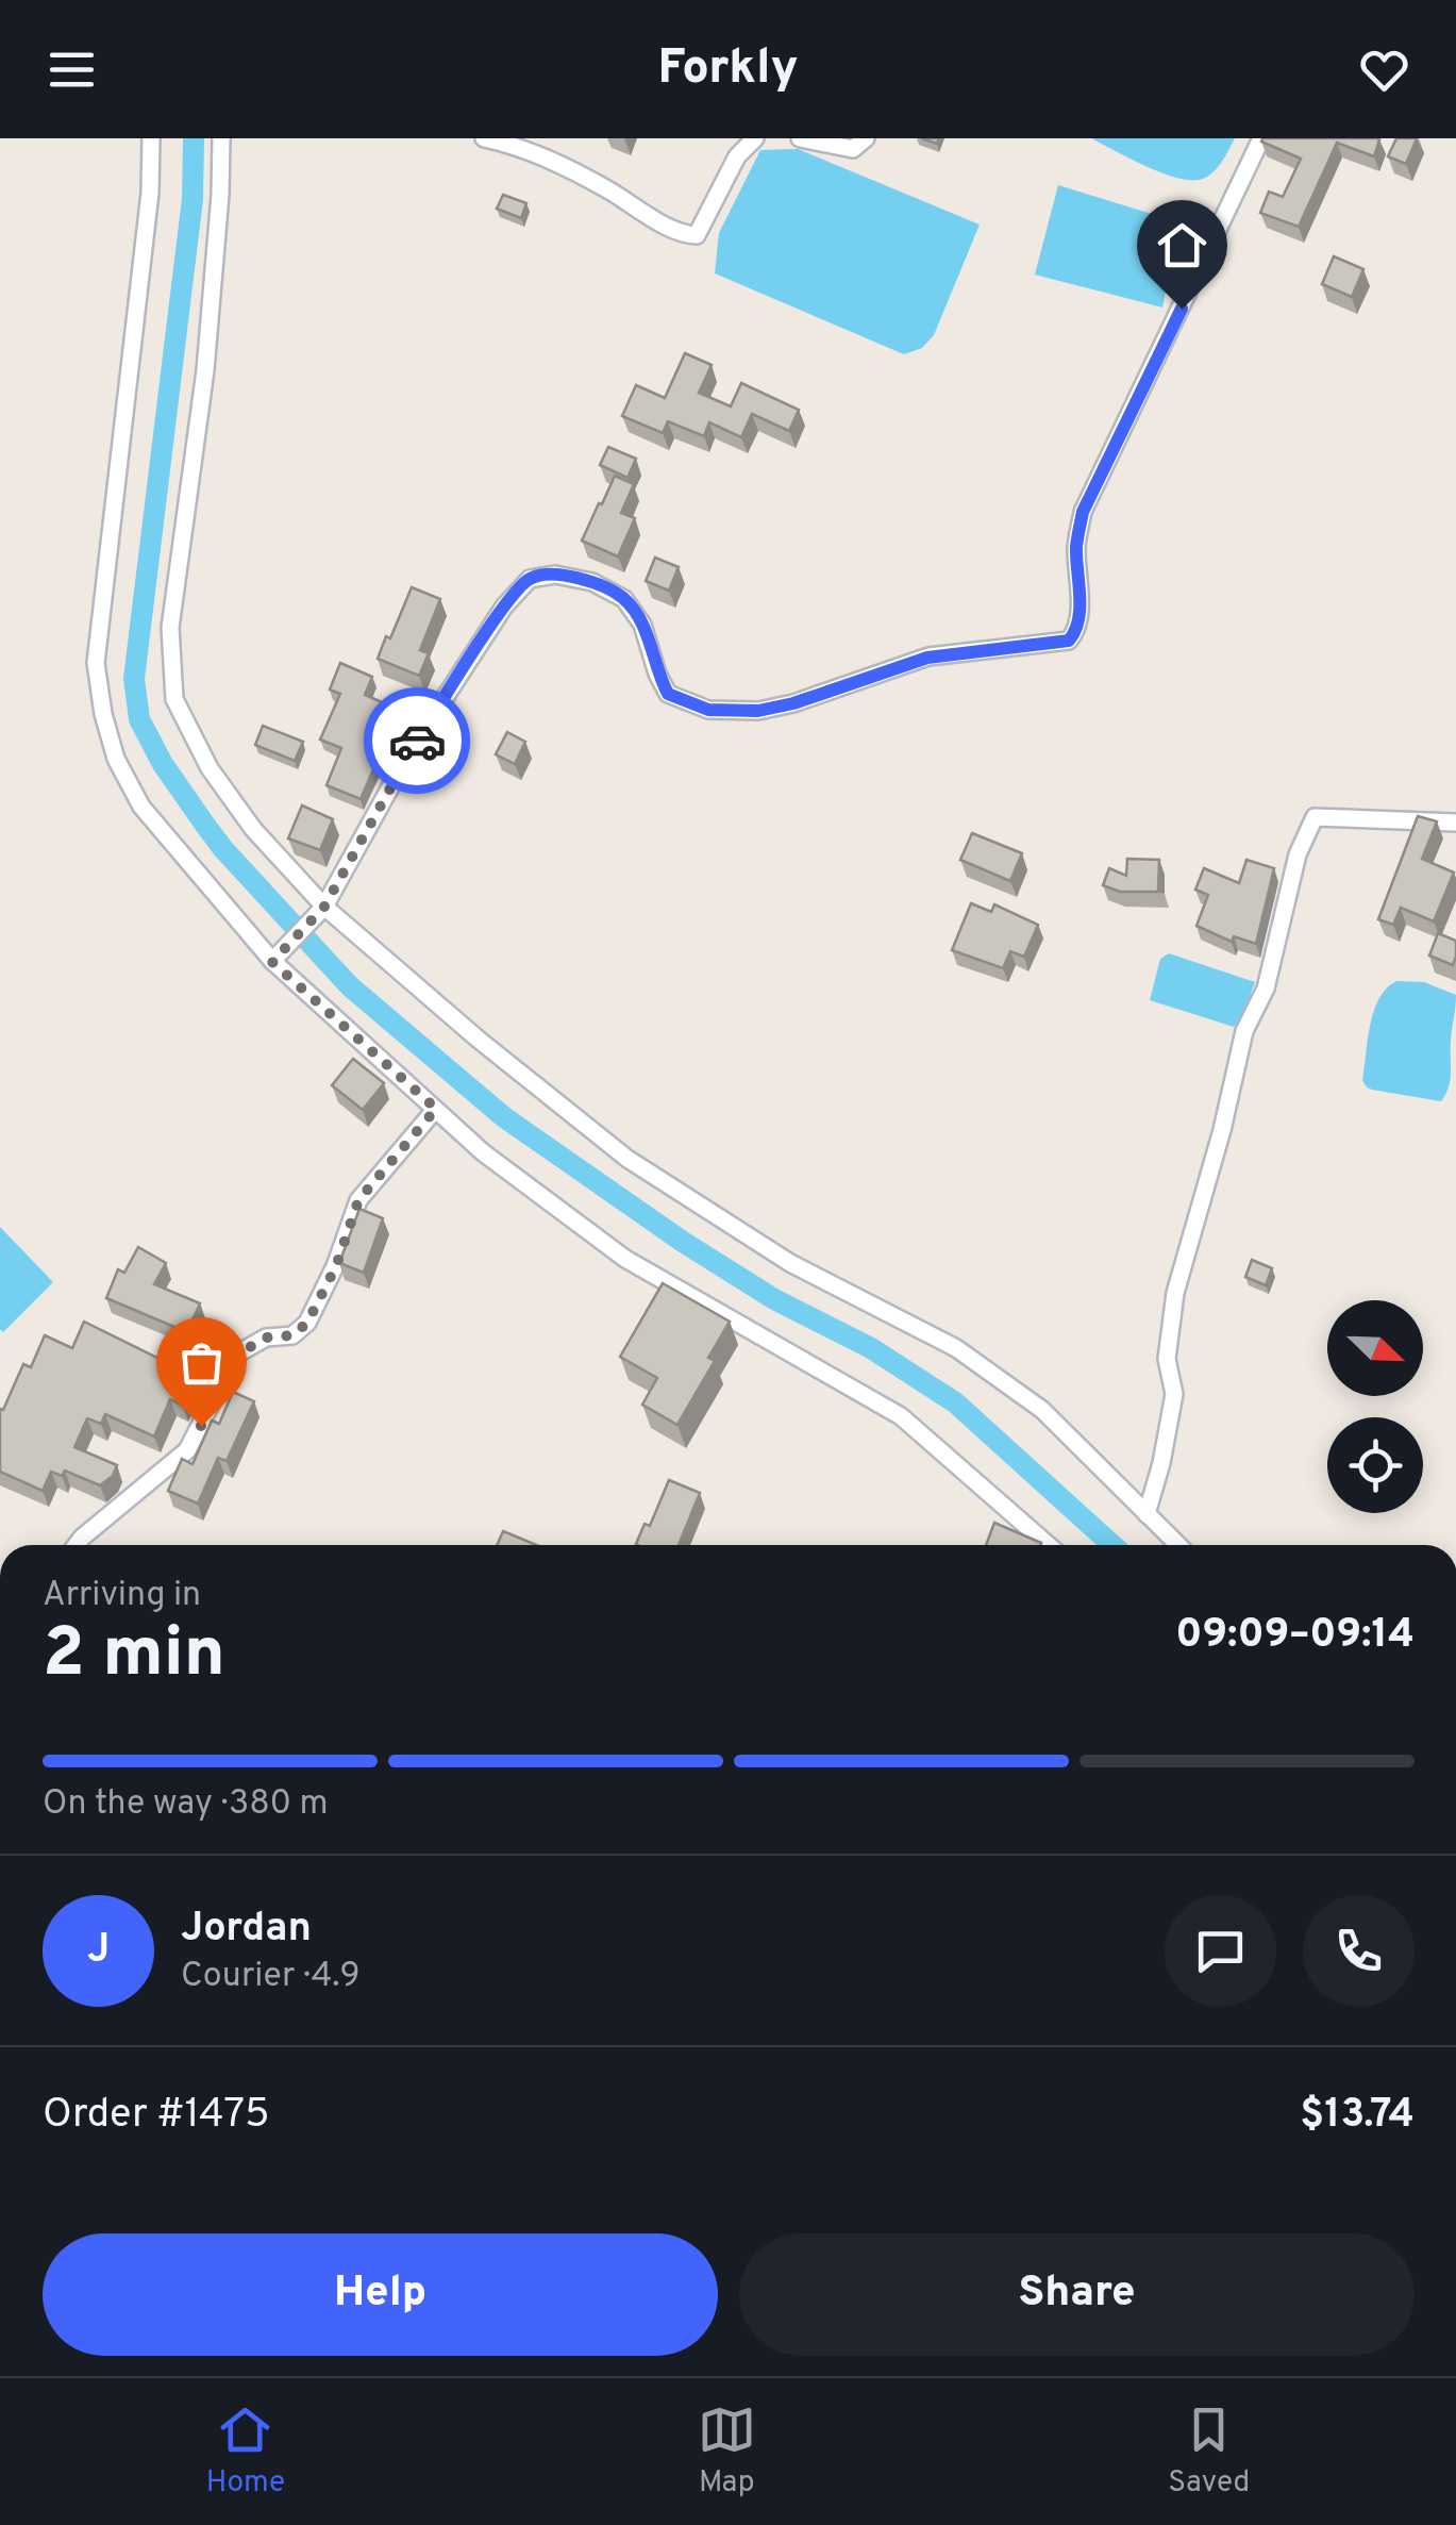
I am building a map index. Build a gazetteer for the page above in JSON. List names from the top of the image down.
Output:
{
  "north": "bottom right",
  "page": {
    "header": "Forkly",
    "heading": ["2 min", "Arriving in", "09:09–09:14"],
    "panel": [
      "Jordan",
      "Courier · 4.9",
      "Order #1475",
      "$13.74"
    ],
    "bar": "On the way · 380 m",
    "round": "J",
    "buttons": ["Help", "Share"],
    "tabs": ["Home", "Map", "Saved"]
  }
}
